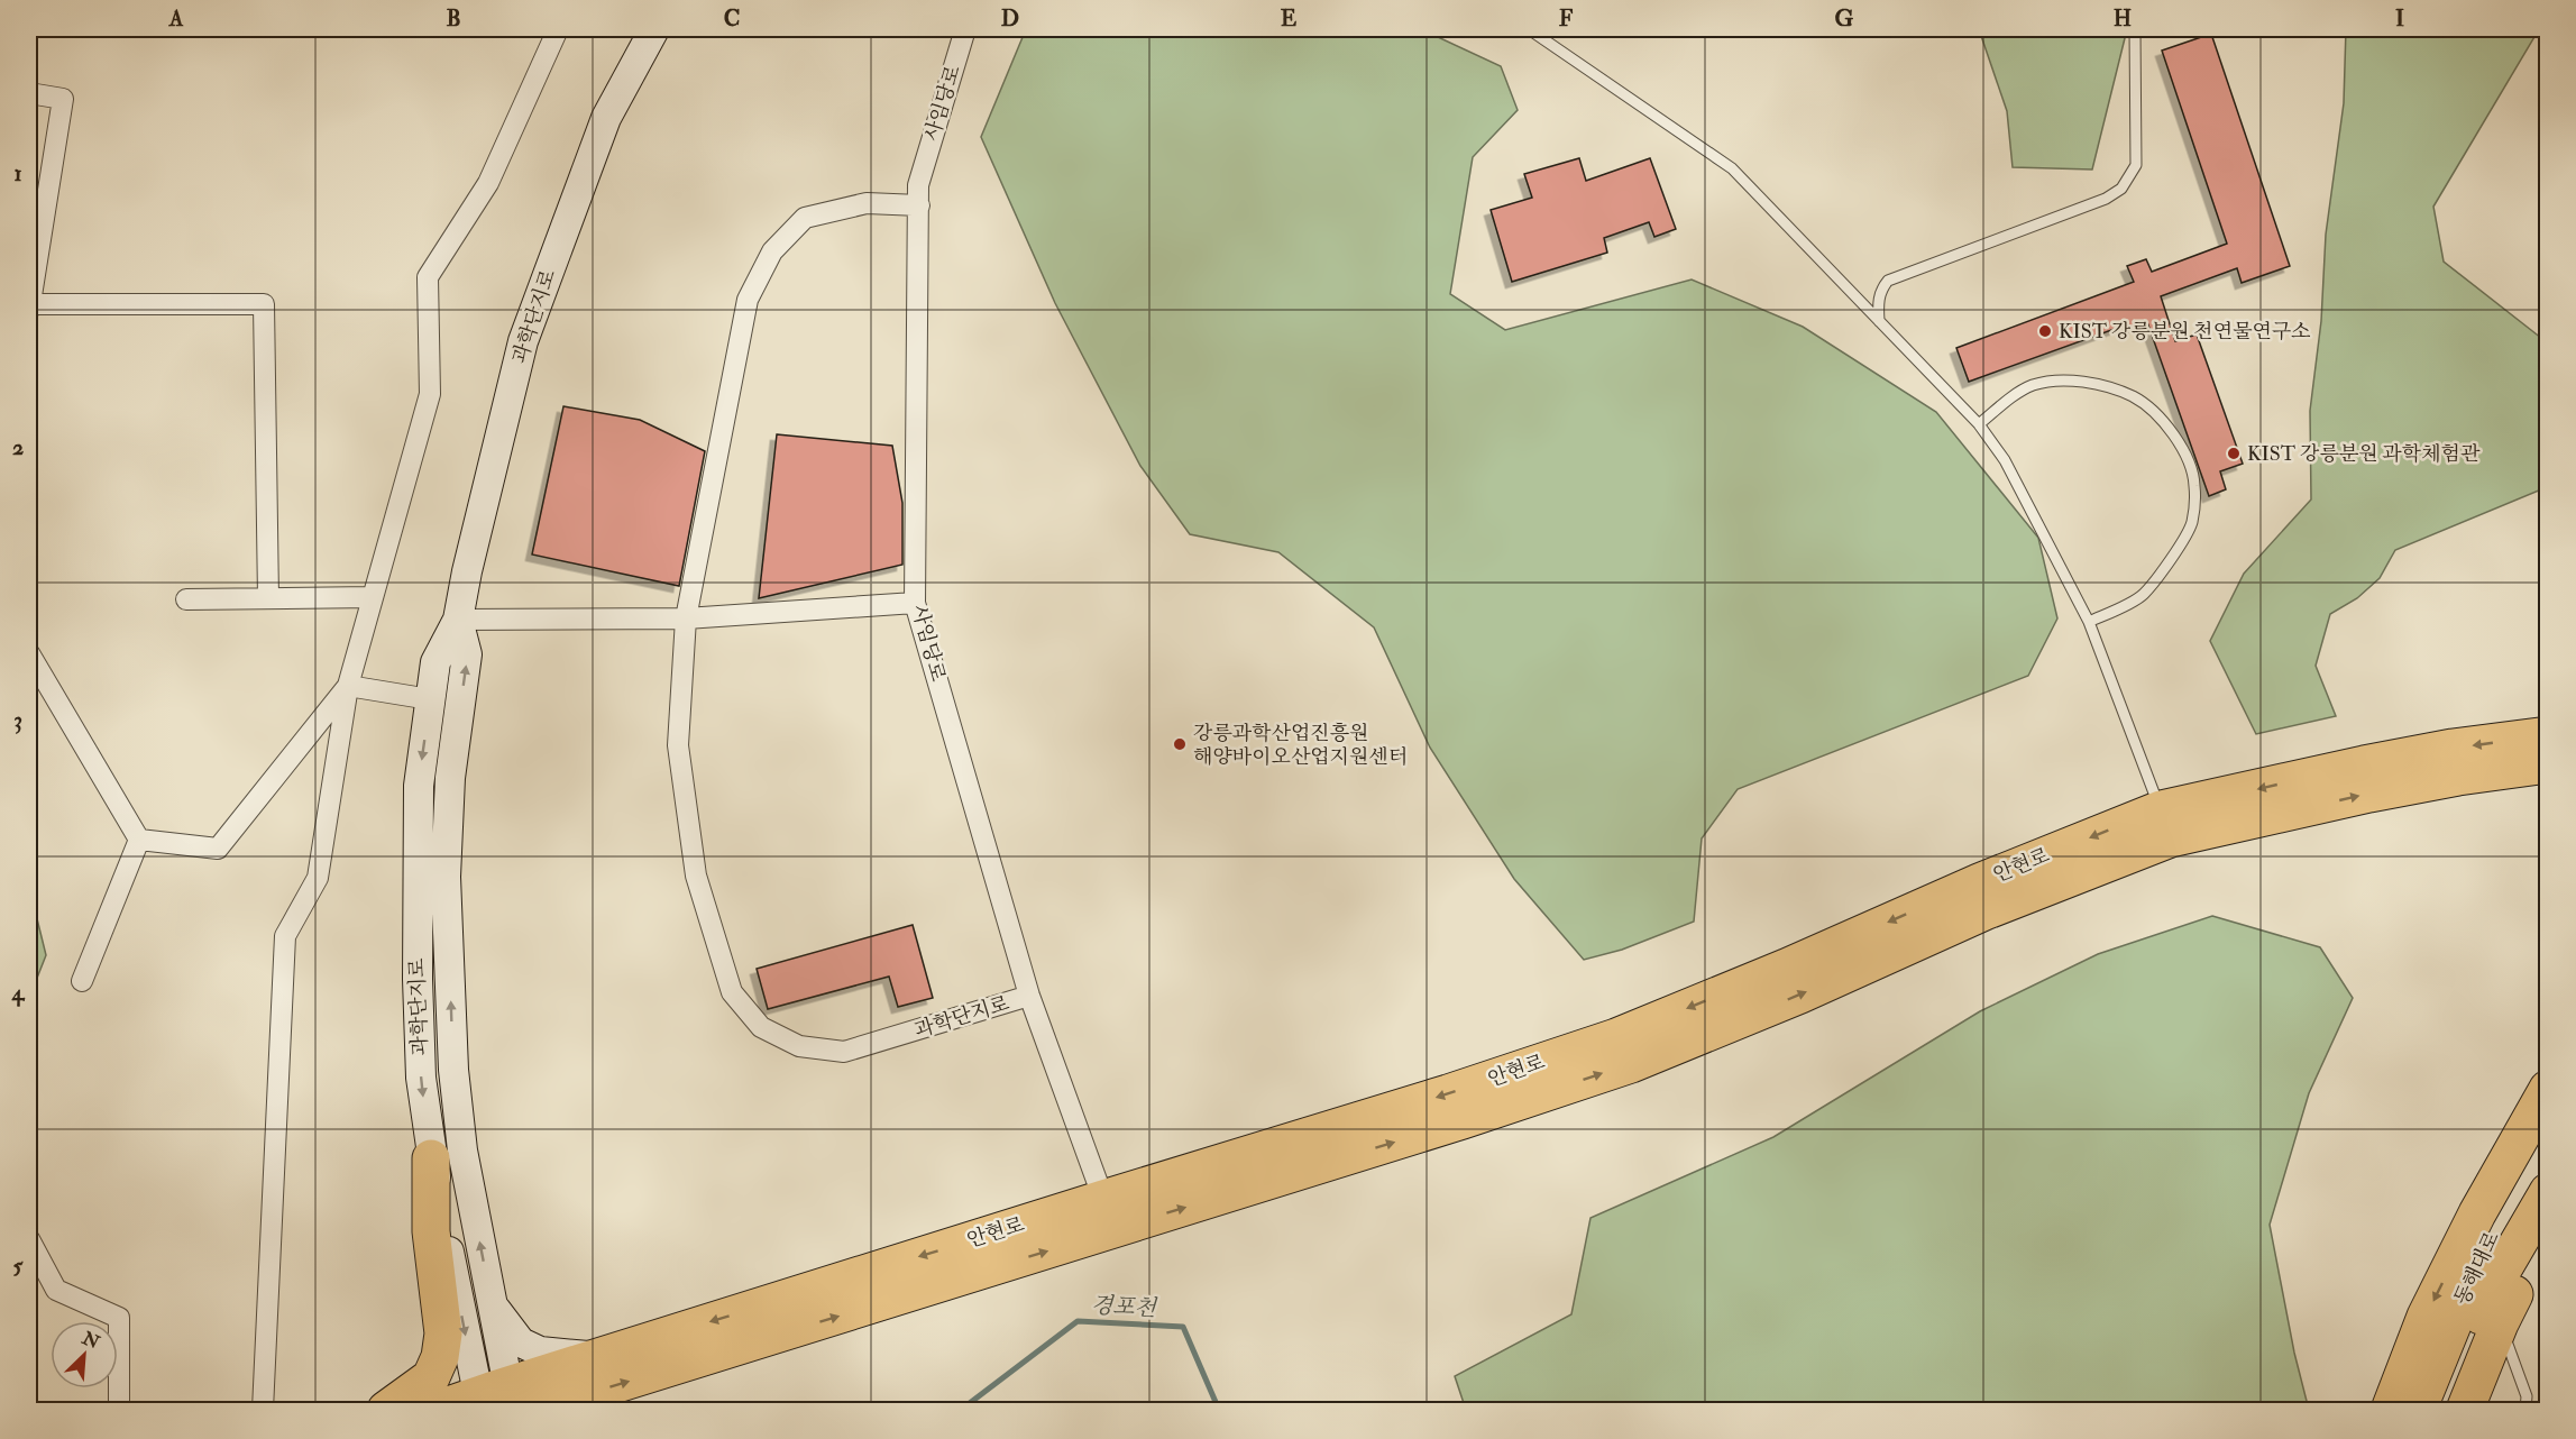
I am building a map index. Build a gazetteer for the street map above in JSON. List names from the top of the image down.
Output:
{
  "streets": {
    "highway": ["안현로", "동해대로"],
    "street": ["사임당로", "과학단지로"]
  },
  "crossings": [
    ["사임당로", "과학단지로"],
    ["사임당로", "안현로"],
    ["과학단지로", "안현로"]
  ],
  "water": ["경포천"],
  "places": ["KIST 강릉분원 천연물연구소", "KIST 강릉분원 과학체험관", "강릉과학산업진흥원 해양바이오산업지원센터"],
  "north": "top right",
  "grid": {
    "columns": [
      "A",
      "B",
      "C",
      "D",
      "E",
      "F",
      "G",
      "H",
      "I"
    ],
    "rows": [
      "1",
      "2",
      "3",
      "4",
      "5"
    ]
  }
}
